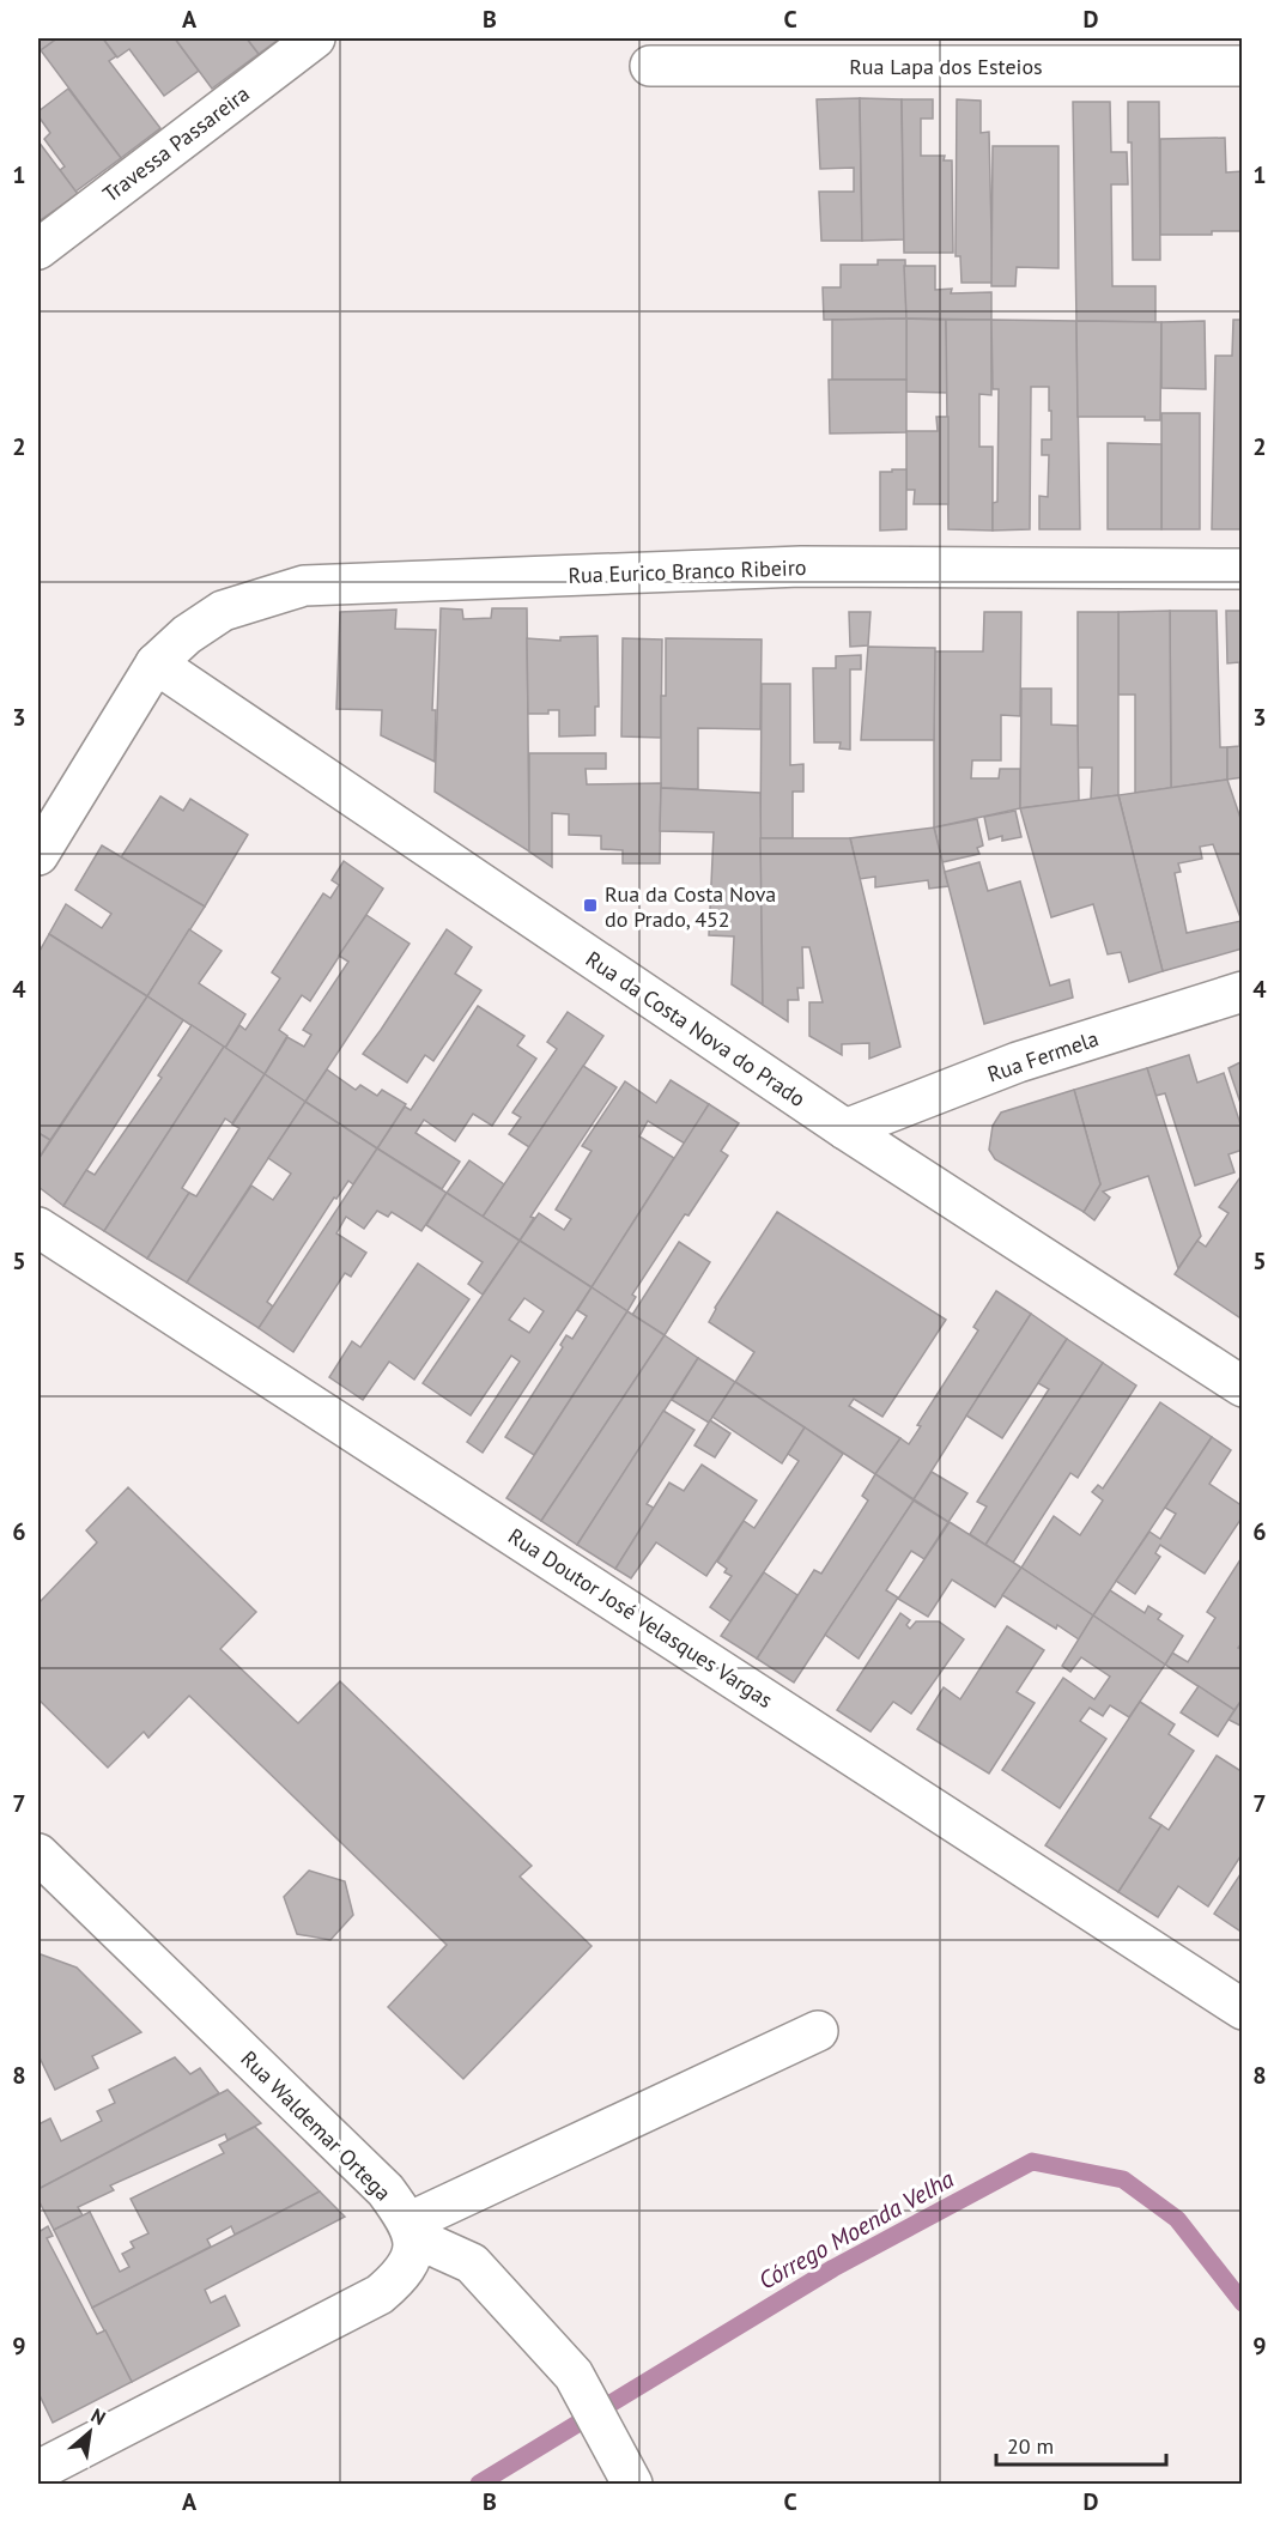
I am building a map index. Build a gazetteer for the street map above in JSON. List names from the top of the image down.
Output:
{
  "streets": {
    "street": [
      "Rua Lapa dos Esteios",
      "Travessa Passareira",
      "Rua Eurico Branco Ribeiro",
      "Rua da Costa Nova do Prado",
      "Rua Fermela",
      "Rua Doutor José Velasques Vargas",
      "Rua Waldemar Ortega"
    ]
  },
  "crossings": [
    ["Rua Eurico Branco Ribeiro", "Rua da Costa Nova do Prado"],
    ["Rua da Costa Nova do Prado", "Rua Fermela"]
  ],
  "water": ["Córrego Moenda Velha"],
  "places": {
    "transit": ["Rua da Costa Nova do Prado, 452"]
  },
  "scale_bar": "20 m",
  "north": "top right",
  "grid": {
    "columns": [
      "A",
      "B",
      "C",
      "D"
    ],
    "rows": [
      "1",
      "2",
      "3",
      "4",
      "5",
      "6",
      "7",
      "8",
      "9"
    ]
  }
}
